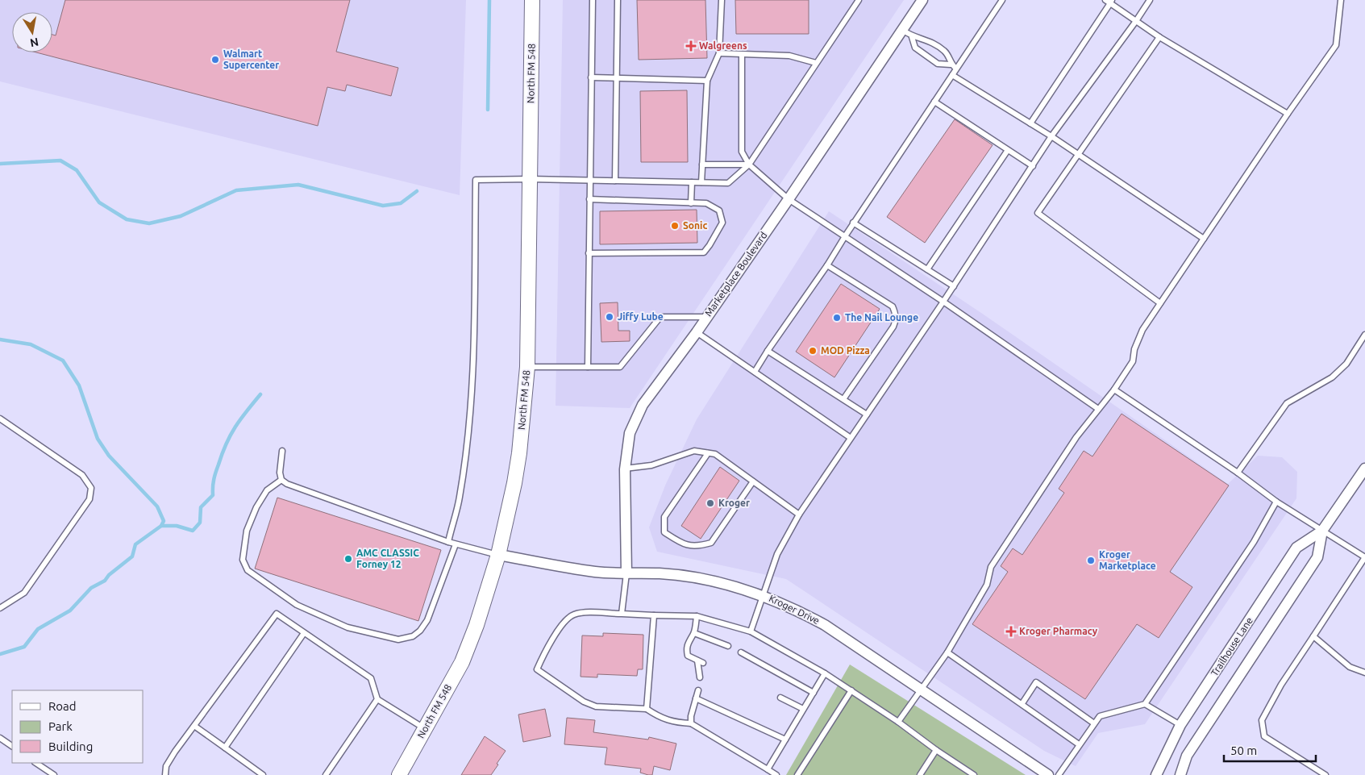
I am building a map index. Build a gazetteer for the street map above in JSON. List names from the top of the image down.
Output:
{
  "streets": {
    "main road": ["North FM 548"],
    "street": ["Marketplace Boulevard", "Kroger Drive", "Trailhouse Lane"]
  },
  "crossings": [
    ["North FM 548", "Kroger Drive"],
    ["Marketplace Boulevard", "Kroger Drive"]
  ],
  "places": {
    "health": ["Walgreens", "Kroger Pharmacy"],
    "other": [
      "Walmart Supercenter",
      "Sonic",
      "Jiffy Lube",
      "The Nail Lounge",
      "MOD Pizza",
      "Kroger",
      "AMC CLASSIC Forney 12",
      "Kroger Marketplace"
    ]
  },
  "legend": ["Road", "Park", "Building"],
  "scale_bar": "50 m",
  "north": "bottom"
}
